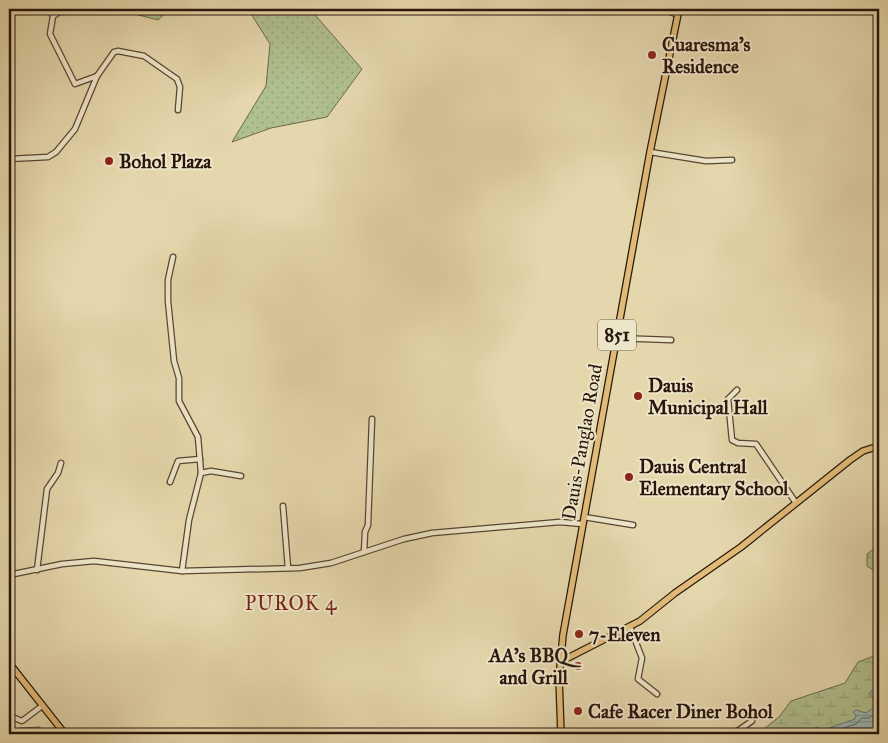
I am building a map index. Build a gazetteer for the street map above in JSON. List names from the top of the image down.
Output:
{
  "streets": {
    "main road": ["851", "Dauis-Panglao Road"]
  },
  "districts": ["PUROK 4"],
  "places": [
    "Cuaresma's Residence",
    "Bohol Plaza",
    "Dauis Municipal Hall",
    "Dauis Central Elementary School",
    "7-Eleven",
    "AA's BBQ and Grill",
    "Cafe Racer Diner Bohol"
  ]
}
